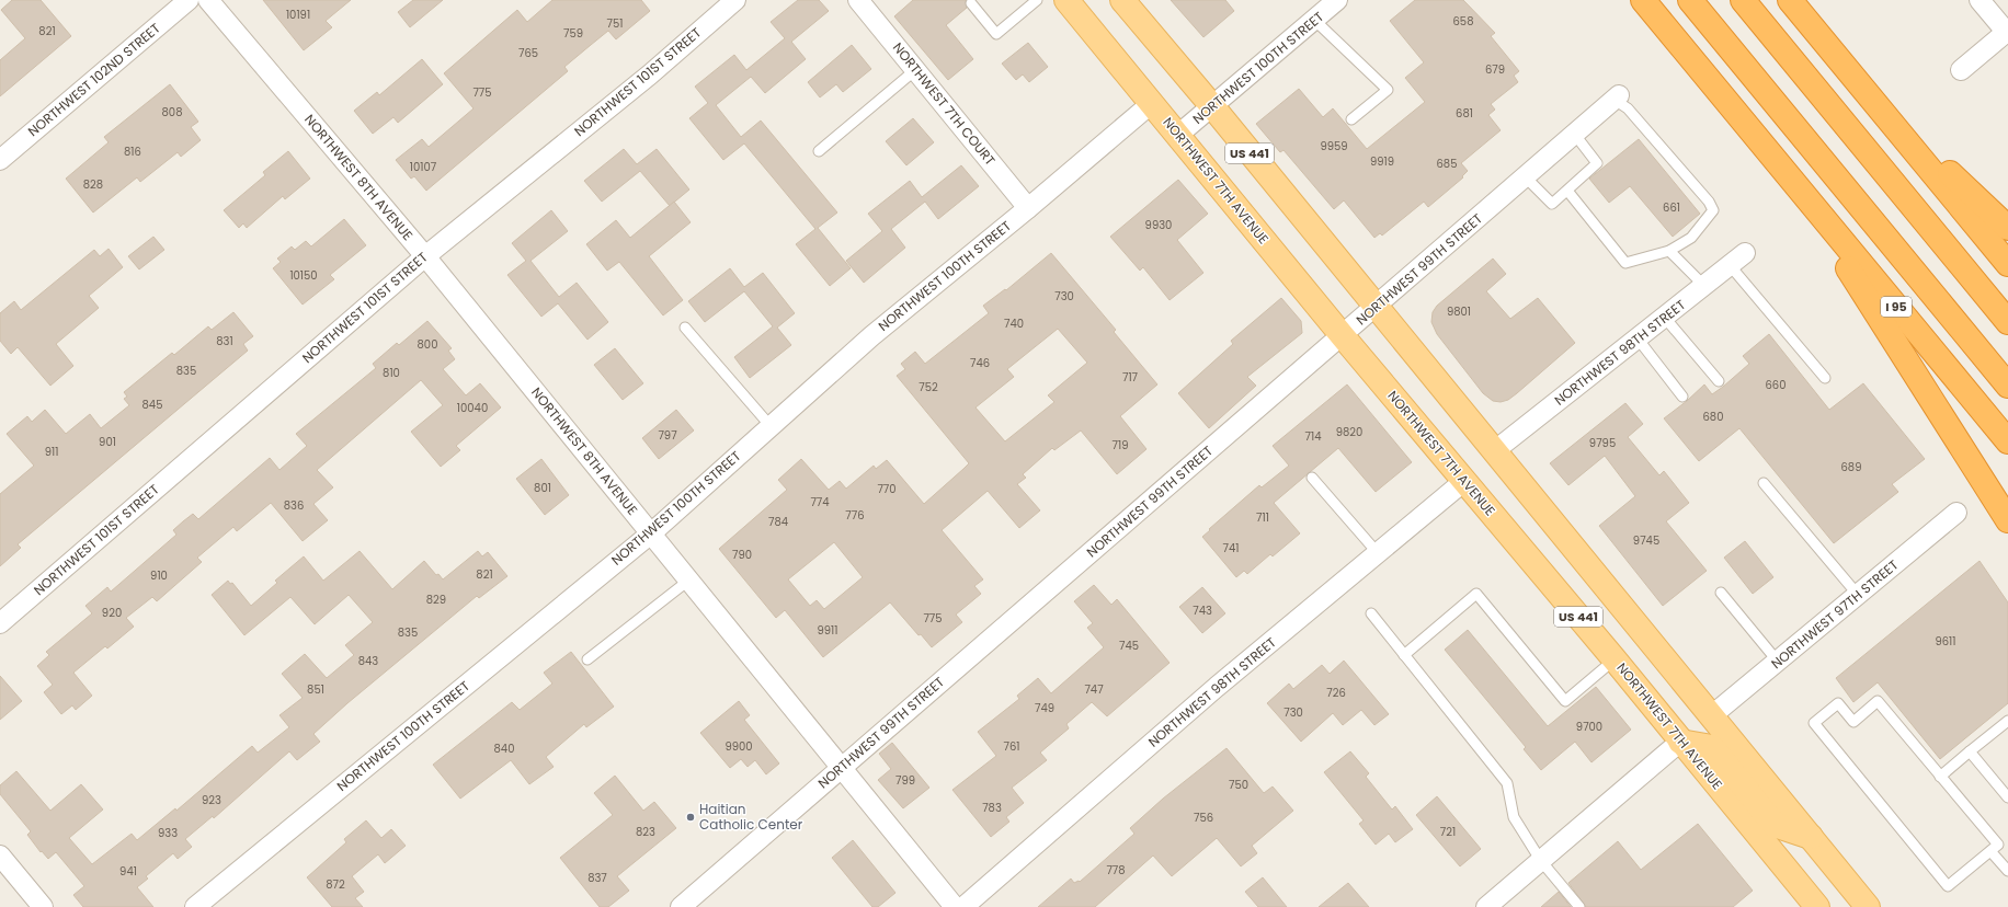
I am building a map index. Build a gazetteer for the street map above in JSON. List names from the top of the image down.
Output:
{
  "streets": {
    "highway": ["I 95"],
    "main road": ["US 441", "NORTHWEST 7TH AVENUE"],
    "street": [
      "NORTHWEST 100TH STREET",
      "NORTHWEST 102ND STREET",
      "NORTHWEST 101ST STREET",
      "NORTHWEST 7TH COURT",
      "NORTHWEST 8TH AVENUE",
      "NORTHWEST 99TH STREET",
      "NORTHWEST 98TH STREET",
      "NORTHWEST 97TH STREET"
    ]
  },
  "crossings": [
    ["NORTHWEST 100TH STREET", "NORTHWEST 7TH COURT"],
    ["NORTHWEST 100TH STREET", "US 441"],
    ["NORTHWEST 100TH STREET", "NORTHWEST 8TH AVENUE"],
    ["NORTHWEST 100TH STREET", "NORTHWEST 7TH AVENUE"],
    ["NORTHWEST 101ST STREET", "NORTHWEST 8TH AVENUE"],
    ["US 441", "NORTHWEST 99TH STREET"],
    ["US 441", "NORTHWEST 98TH STREET"],
    ["US 441", "NORTHWEST 97TH STREET"],
    ["NORTHWEST 8TH AVENUE", "NORTHWEST 99TH STREET"],
    ["NORTHWEST 7TH AVENUE", "NORTHWEST 99TH STREET"],
    ["NORTHWEST 7TH AVENUE", "NORTHWEST 98TH STREET"]
  ],
  "places": ["Haitian Catholic Center"],
  "house_numbers": [
    "10191",
    "658",
    "751",
    "821",
    "759",
    "765",
    "679",
    "775",
    "808",
    "681",
    "9959",
    "816",
    "9919",
    "685",
    "10107",
    "828",
    "661",
    "9930",
    "10150",
    "730",
    "9801",
    "740",
    "831",
    "800",
    "746",
    "835",
    "810",
    "717",
    "660",
    "752",
    "845",
    "10040",
    "680",
    "9820",
    "797",
    "714",
    "901",
    "9795",
    "719",
    "911",
    "689",
    "801",
    "770",
    "774",
    "836",
    "776",
    "711",
    "784",
    "9745",
    "741",
    "790",
    "821",
    "910",
    "829",
    "743",
    "920",
    "775",
    "9911",
    "835",
    "9611",
    "745",
    "843",
    "851",
    "747",
    "726",
    "749",
    "730",
    "9700",
    "9900",
    "761",
    "840",
    "799",
    "750",
    "923",
    "783",
    "756",
    "823",
    "721",
    "933",
    "778",
    "941",
    "837",
    "872"
  ]
}
